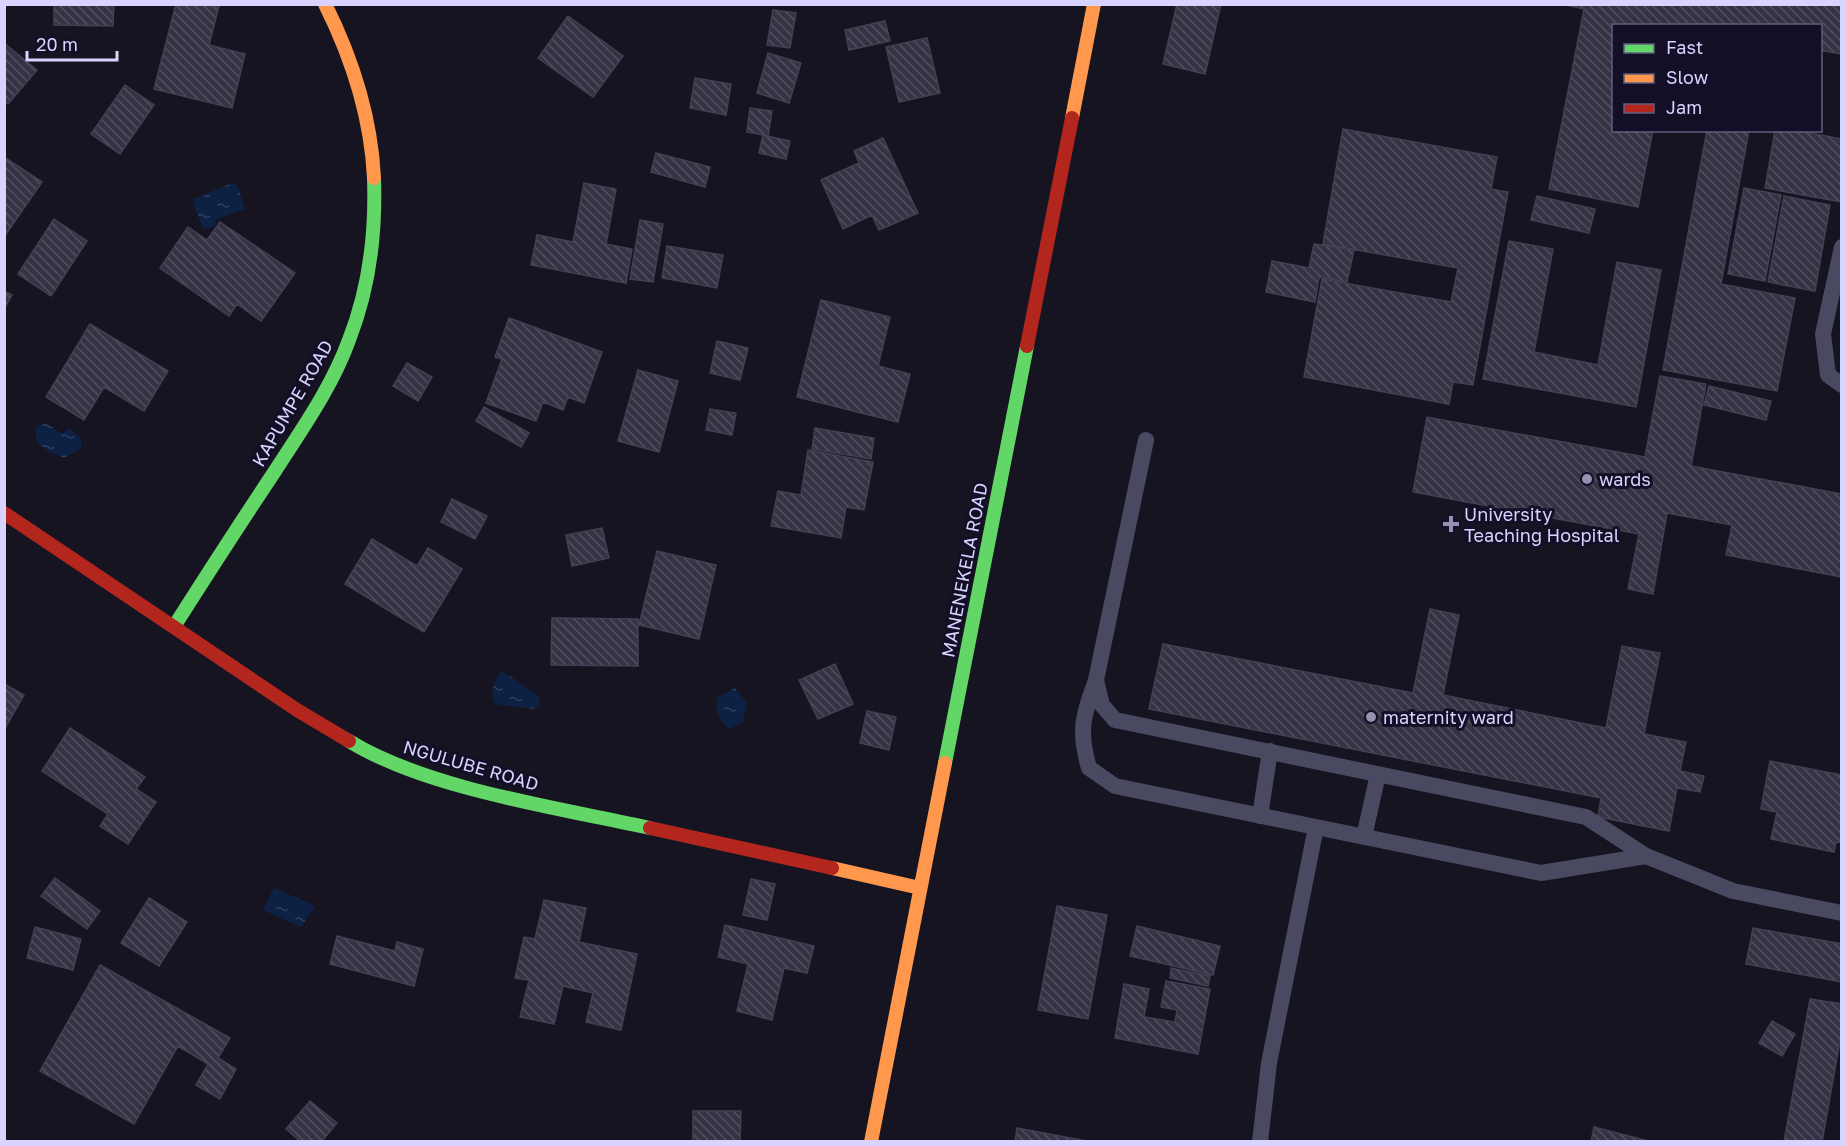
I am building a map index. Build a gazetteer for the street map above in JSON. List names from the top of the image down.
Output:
{
  "streets": {
    "street": ["KAPUMPE ROAD", "MANENEKELA ROAD", "NGULUBE ROAD"]
  },
  "crossings": [
    ["KAPUMPE ROAD", "NGULUBE ROAD"],
    ["MANENEKELA ROAD", "NGULUBE ROAD"]
  ],
  "places": {
    "other": ["wards", "maternity ward"],
    "health": ["University Teaching Hospital"]
  },
  "legend": ["Fast", "Slow", "Jam"],
  "scale_bar": "20 m"
}
